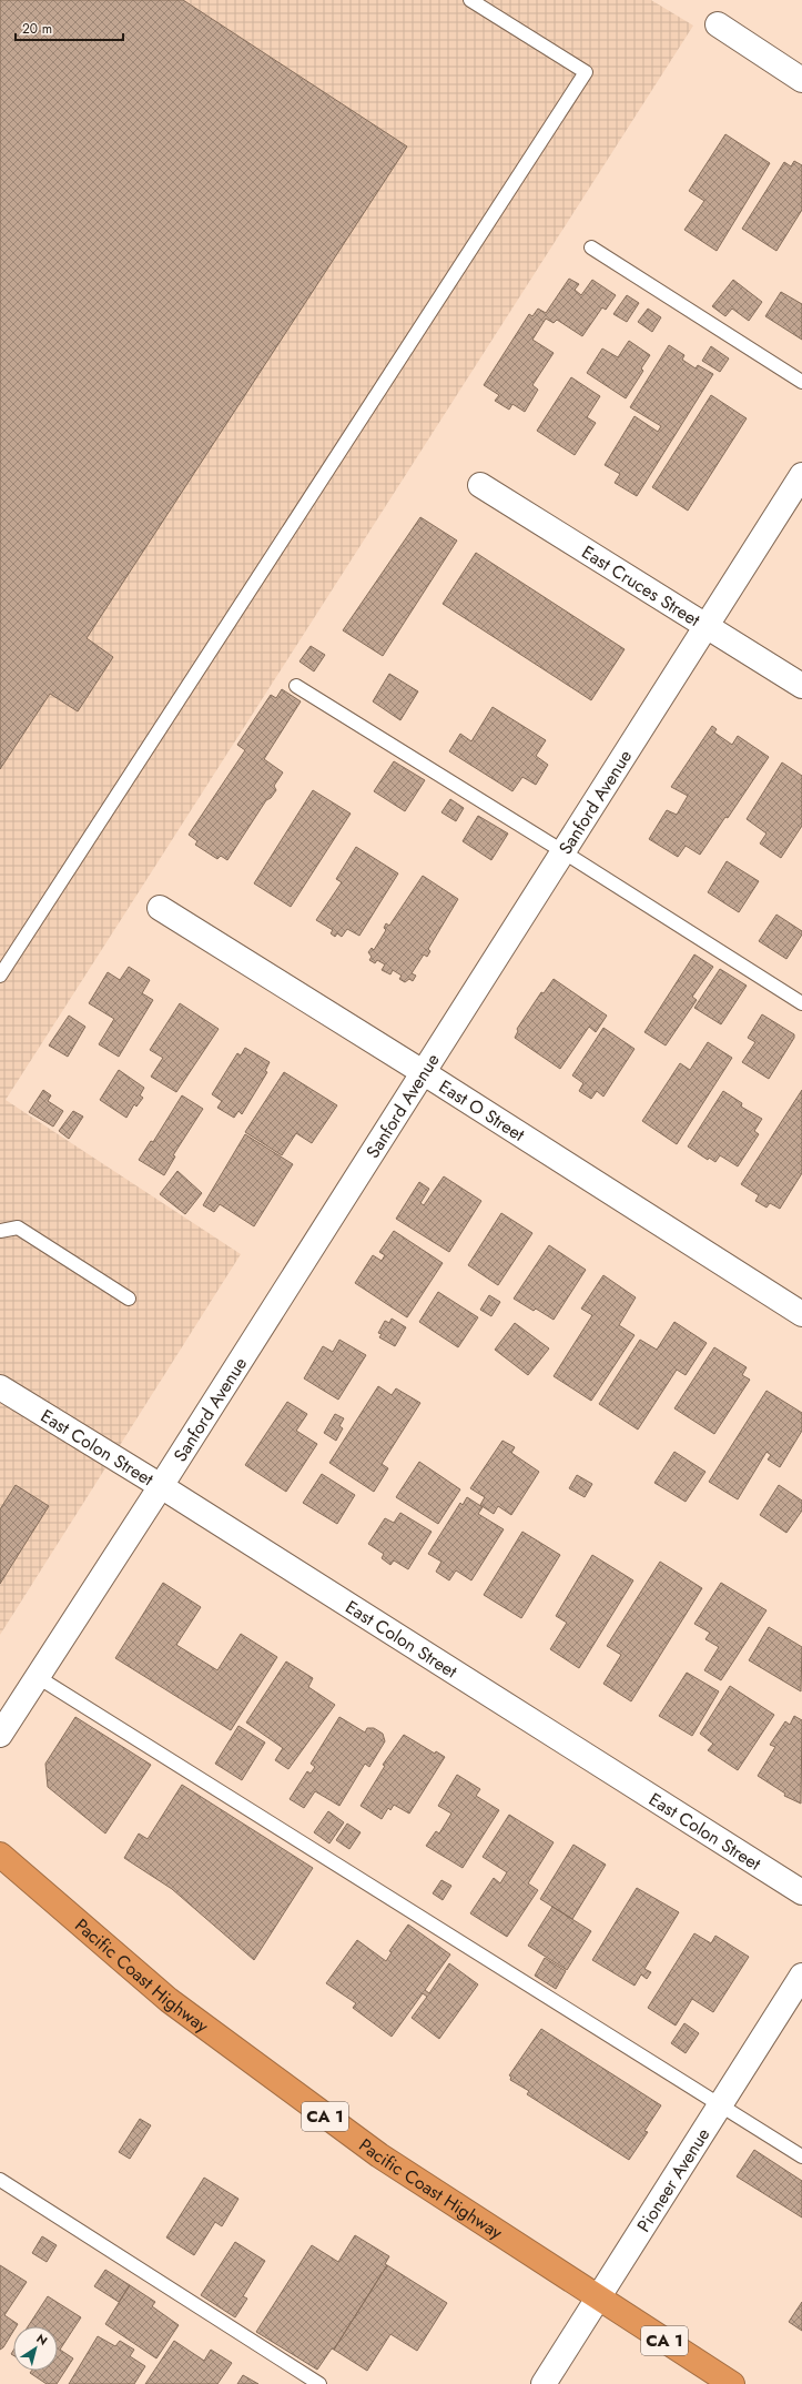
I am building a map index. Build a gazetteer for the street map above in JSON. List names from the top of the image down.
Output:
{
  "streets": {
    "highway": ["Pacific Coast Highway", "CA 1"],
    "street": [
      "East Cruces Street",
      "Sanford Avenue",
      "East O Street",
      "East Colon Street",
      "Pioneer Avenue"
    ]
  },
  "crossings": [
    ["East Cruces Street", "Sanford Avenue"],
    ["Sanford Avenue", "East O Street"],
    ["Sanford Avenue", "East Colon Street"],
    ["Pacific Coast Highway", "Pioneer Avenue"]
  ],
  "scale_bar": "20 m",
  "north": "top right"
}
